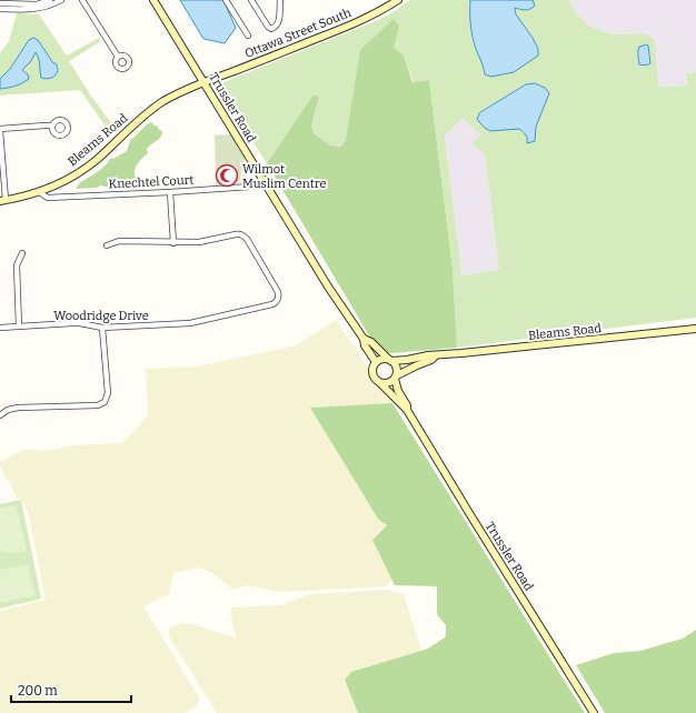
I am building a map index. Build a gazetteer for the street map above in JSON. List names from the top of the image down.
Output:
{
  "streets": {
    "main road": ["Ottawa Street South", "Trussler Road", "Bleams Road"],
    "street": ["Knechtel Court", "Woodridge Drive"]
  },
  "crossings": [
    ["Ottawa Street South", "Trussler Road"],
    ["Ottawa Street South", "Bleams Road"],
    ["Trussler Road", "Bleams Road"],
    ["Trussler Road", "Knechtel Court"],
    ["Bleams Road", "Knechtel Court"]
  ],
  "places": {
    "mosque": ["Wilmot Muslim Centre"]
  },
  "scale_bar": "200 m"
}
